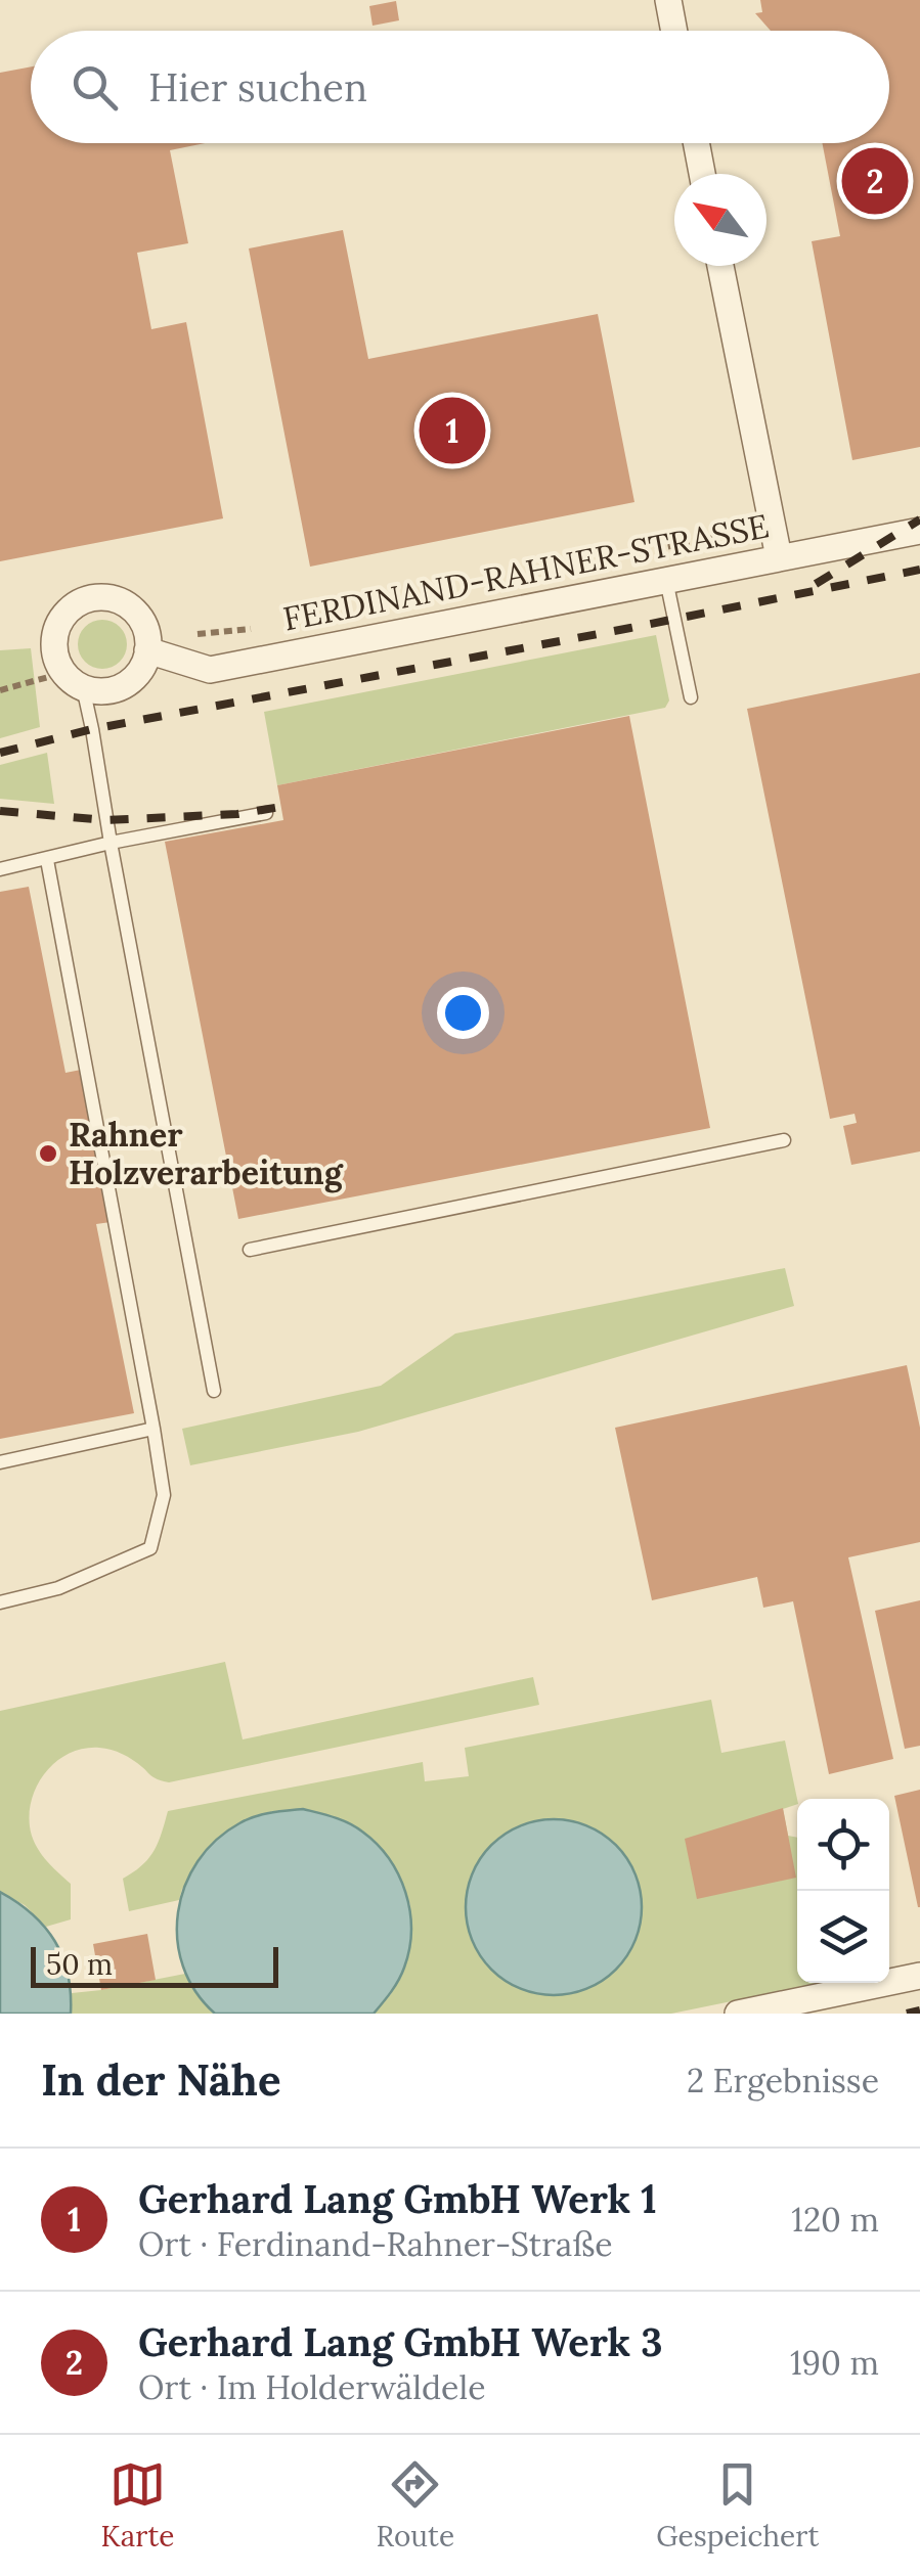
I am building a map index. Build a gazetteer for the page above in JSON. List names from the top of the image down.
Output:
{
  "streets": {
    "street": ["FERDINAND-RAHNER-STRASSE"]
  },
  "places": ["Rahner Holzverarbeitung"],
  "scale_bar": "50 m",
  "north": "top left",
  "page": {
    "search": "Hier suchen",
    "pins": ["2", "1"],
    "scale": "50 m",
    "heading": ["In der Nähe", "2 Ergebnisse"],
    "list": [
      {
        "mark": "1",
        "name": "Gerhard Lang GmbH Werk 1",
        "note": "Ort · Ferdinand-Rahner-Straße",
        "value": "120 m"
      },
      {
        "mark": "2",
        "name": "Gerhard Lang GmbH Werk 3",
        "note": "Ort · Im Holderwäldele",
        "value": "190 m"
      }
    ],
    "nav": ["Karte", "Route", "Gespeichert"]
  }
}
